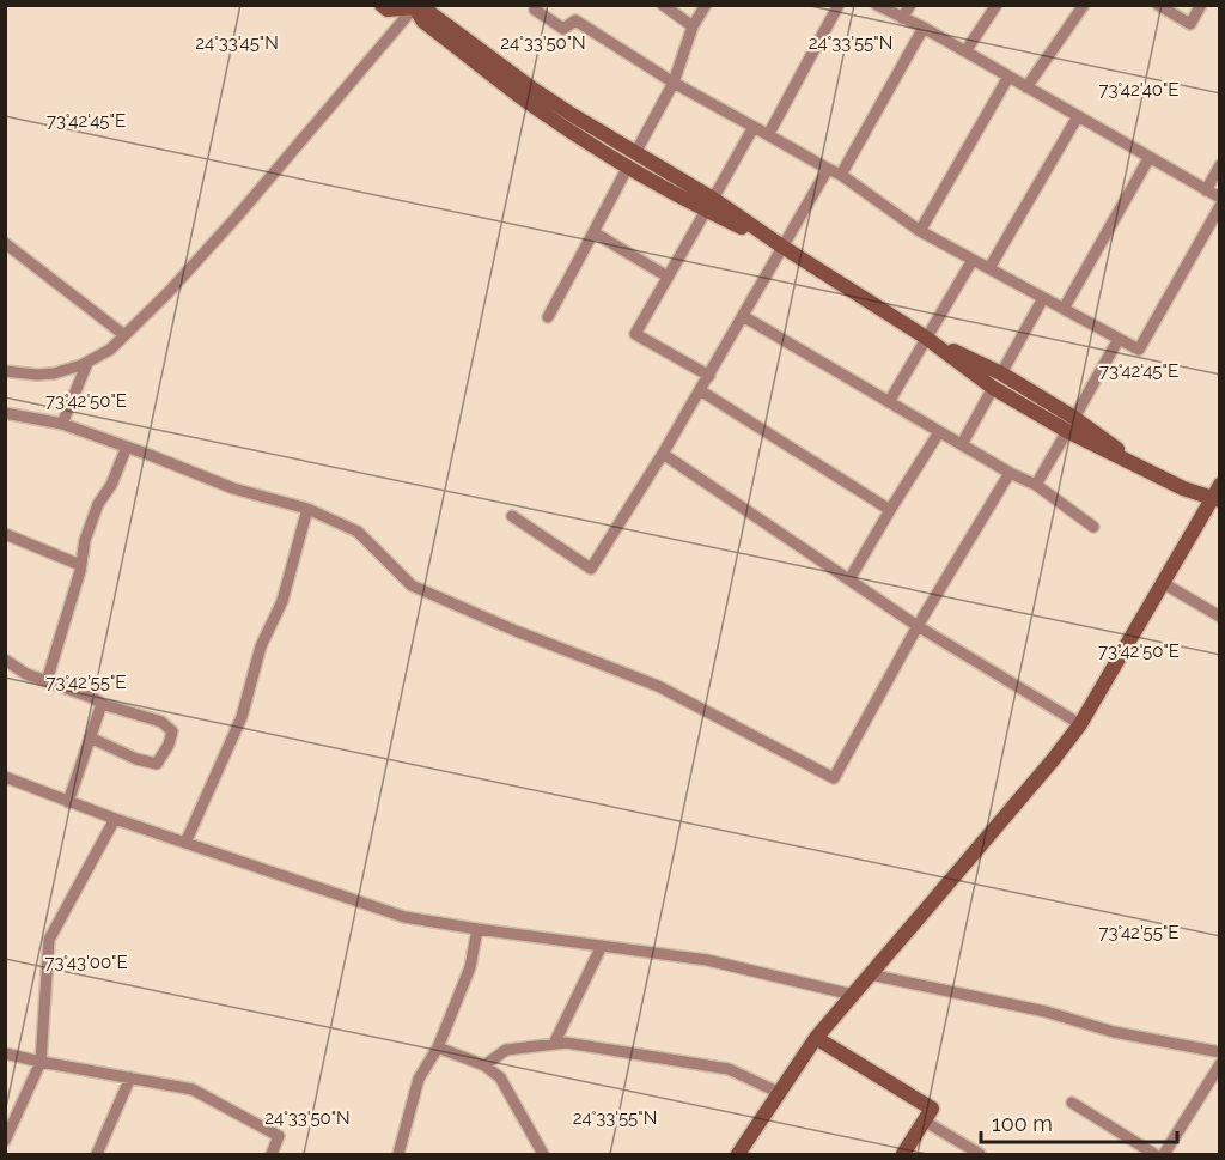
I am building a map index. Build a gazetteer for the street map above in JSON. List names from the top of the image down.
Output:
{
  "scale_bar": "100 m",
  "coordinates": [
    "24°33'45\"N",
    "24°33'50\"N",
    "24°33'55\"N",
    "73°42'40\"E",
    "73°42'45\"E",
    "73°42'50\"E",
    "73°42'55\"E",
    "73°43'00\"E"
  ]
}
